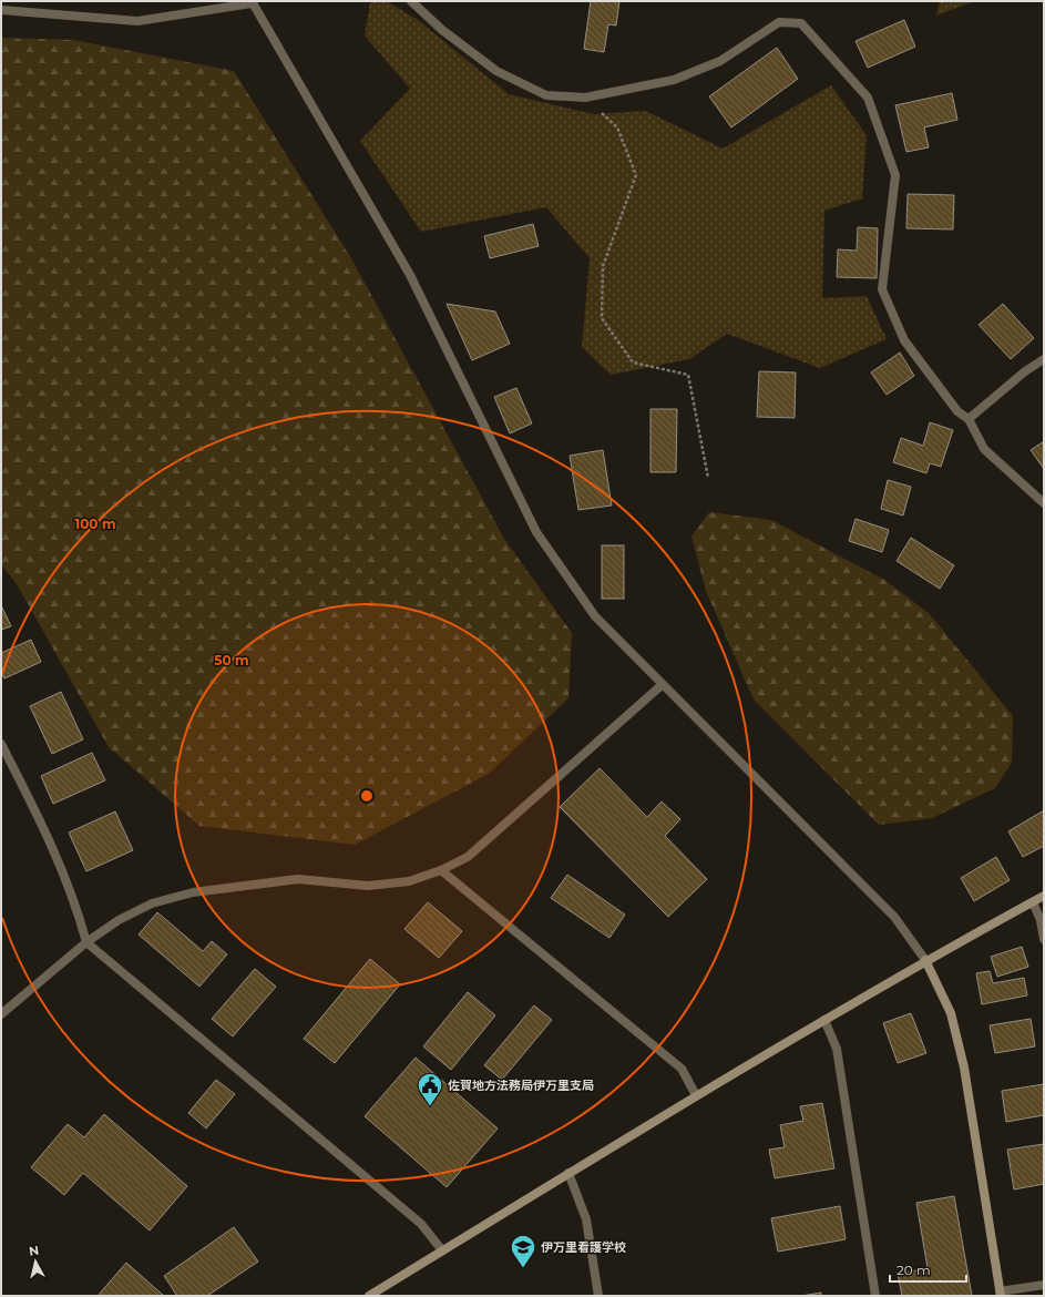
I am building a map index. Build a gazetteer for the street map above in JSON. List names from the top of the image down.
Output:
{
  "places": {
    "public building": ["佐賀地方法務局伊万里支局"],
    "school or university": ["伊万里看護学校"]
  },
  "scale_bar": "20 m",
  "north": "top",
  "rings": ["100 m", "50 m"]
}
